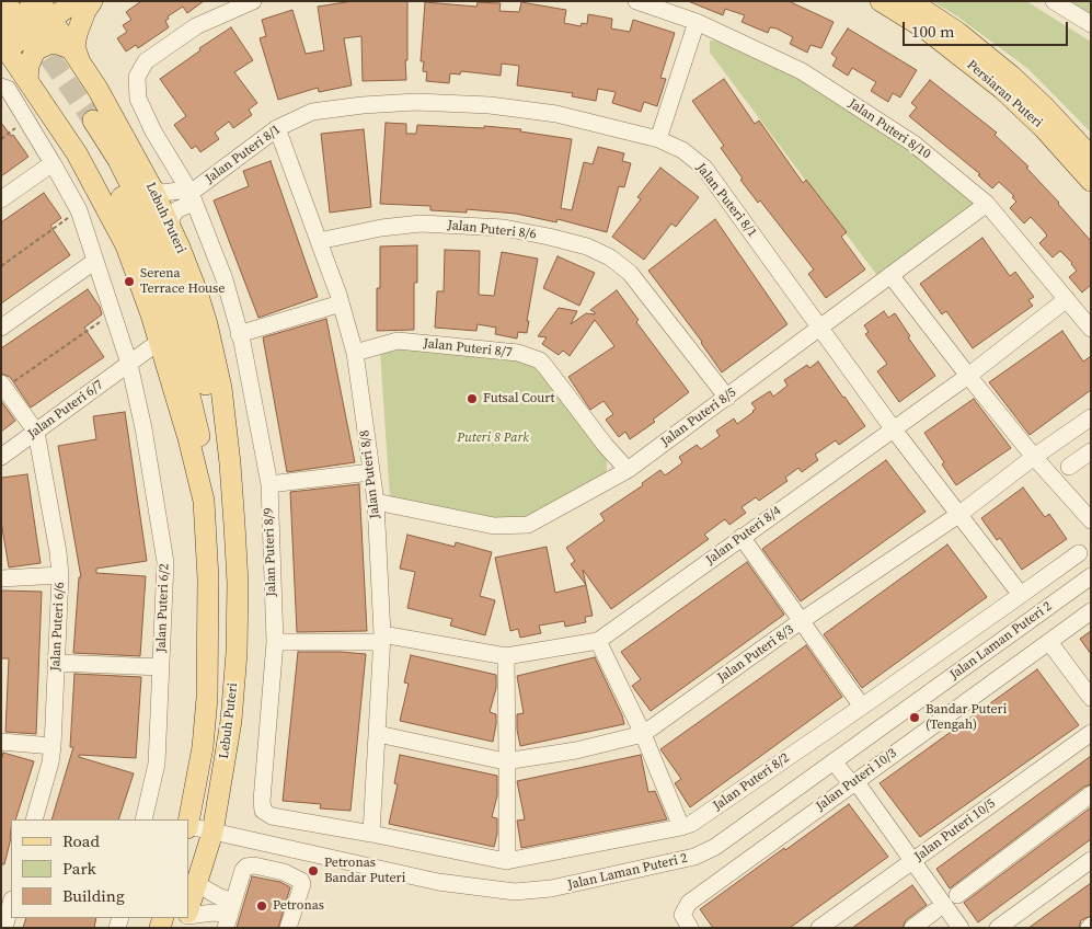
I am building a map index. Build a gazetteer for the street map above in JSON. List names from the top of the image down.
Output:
{
  "streets": {
    "main road": ["Persiaran Puteri", "Lebuh Puteri"],
    "street": [
      "Jalan Puteri 8/10",
      "Jalan Puteri 8/1",
      "Jalan Puteri 8/6",
      "Jalan Puteri 8/7",
      "Jalan Puteri 6/7",
      "Jalan Puteri 8/5",
      "Jalan Puteri 8/8",
      "Jalan Puteri 8/4",
      "Jalan Puteri 8/9",
      "Jalan Puteri 6/2",
      "Jalan Puteri 6/6",
      "Jalan Laman Puteri 2",
      "Jalan Puteri 8/3",
      "Jalan Puteri 10/3",
      "Jalan Puteri 8/2",
      "Jalan Puteri 10/5"
    ]
  },
  "crossings": [
    ["Jalan Puteri 8/10", "Jalan Puteri 8/5"],
    ["Jalan Puteri 8/10", "Jalan Puteri 8/4"],
    ["Jalan Puteri 8/1", "Lebuh Puteri"],
    ["Jalan Puteri 8/1", "Jalan Puteri 8/5"],
    ["Jalan Puteri 8/1", "Jalan Puteri 8/8"],
    ["Jalan Puteri 8/1", "Jalan Puteri 8/4"],
    ["Jalan Puteri 8/1", "Jalan Puteri 8/9"],
    ["Jalan Puteri 8/1", "Jalan Puteri 8/3"],
    ["Jalan Puteri 8/1", "Jalan Puteri 8/2"],
    ["Lebuh Puteri", "Jalan Puteri 6/7"],
    ["Lebuh Puteri", "Jalan Laman Puteri 2"],
    ["Jalan Puteri 8/6", "Jalan Puteri 8/5"],
    ["Jalan Puteri 8/6", "Jalan Puteri 8/8"],
    ["Jalan Puteri 8/7", "Jalan Puteri 8/5"],
    ["Jalan Puteri 8/7", "Jalan Puteri 8/8"],
    ["Jalan Puteri 6/7", "Jalan Puteri 6/2"],
    ["Jalan Puteri 6/7", "Jalan Puteri 6/6"],
    ["Jalan Puteri 8/5", "Jalan Puteri 8/8"],
    ["Jalan Puteri 8/8", "Jalan Puteri 8/4"],
    ["Jalan Puteri 8/8", "Jalan Puteri 8/9"],
    ["Jalan Puteri 8/8", "Jalan Puteri 8/3"],
    ["Jalan Puteri 8/8", "Jalan Puteri 8/2"],
    ["Jalan Puteri 8/4", "Jalan Puteri 8/9"],
    ["Jalan Puteri 8/9", "Jalan Puteri 8/2"]
  ],
  "parks": ["Puteri 8 Park"],
  "places": [
    "Serena Terrace House",
    "Futsal Court",
    "Bandar Puteri (Tengah)",
    "Petronas Bandar Puteri",
    "Petronas"
  ],
  "legend": ["Road", "Park", "Building"],
  "scale_bar": "100 m"
}
